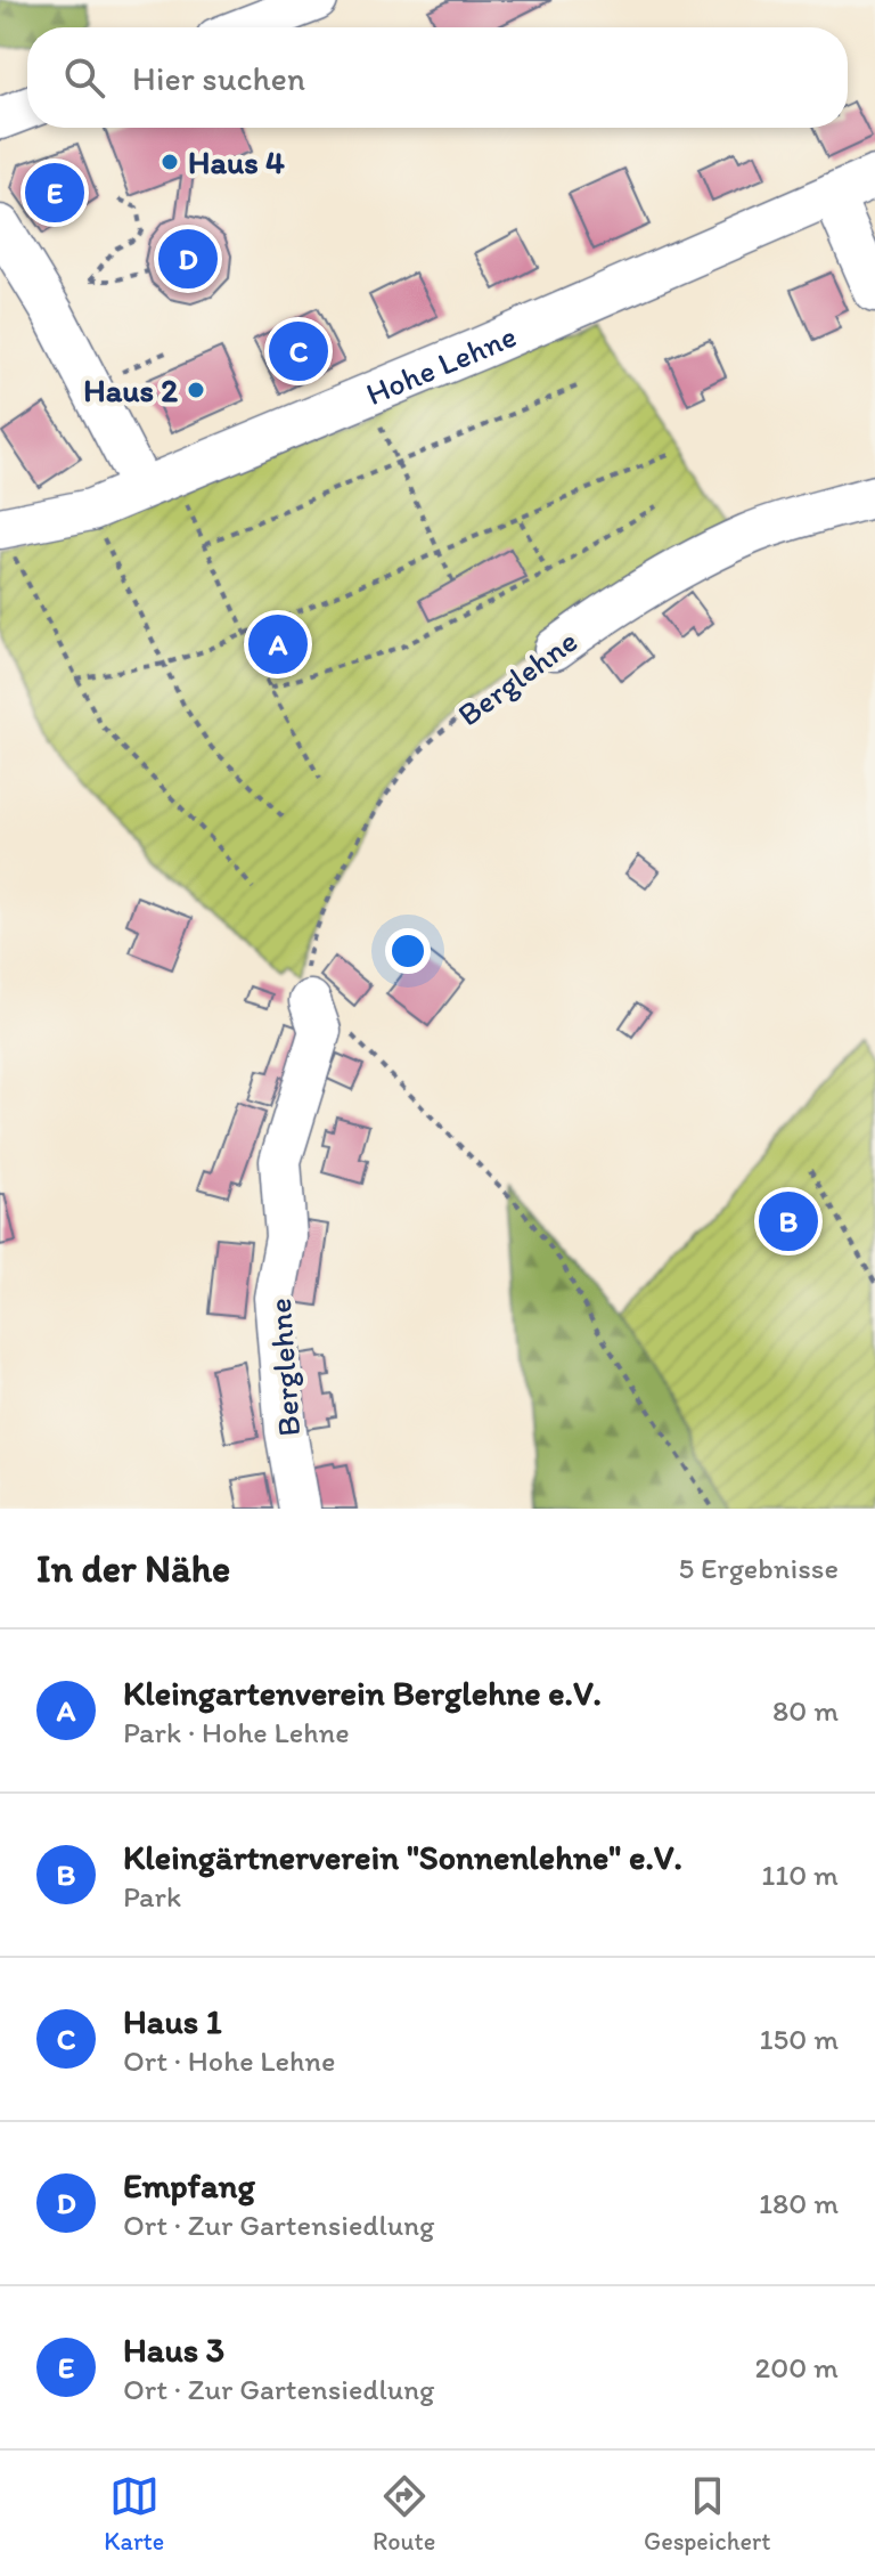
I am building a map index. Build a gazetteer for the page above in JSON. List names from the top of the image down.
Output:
{
  "streets": {
    "street": ["Hohe Lehne", "Berglehne"]
  },
  "places": ["Haus 4", "Haus 2"],
  "page": {
    "search": "Hier suchen",
    "pins": [
      "E",
      "D",
      "C",
      "A",
      "B"
    ],
    "heading": ["In der Nähe", "5 Ergebnisse"],
    "list": [
      {
        "mark": "A",
        "name": "Kleingartenverein Berglehne e.V.",
        "note": "Park · Hohe Lehne",
        "value": "80 m"
      },
      {
        "mark": "B",
        "name": "Kleingärtnerverein \"Sonnenlehne\" e.V.",
        "note": "Park",
        "value": "110 m"
      },
      {
        "mark": "C",
        "name": "Haus 1",
        "note": "Ort · Hohe Lehne",
        "value": "150 m"
      },
      {
        "mark": "D",
        "name": "Empfang",
        "note": "Ort · Zur Gartensiedlung",
        "value": "180 m"
      },
      {
        "mark": "E",
        "name": "Haus 3",
        "note": "Ort · Zur Gartensiedlung",
        "value": "200 m"
      }
    ],
    "nav": ["Karte", "Route", "Gespeichert"]
  }
}
